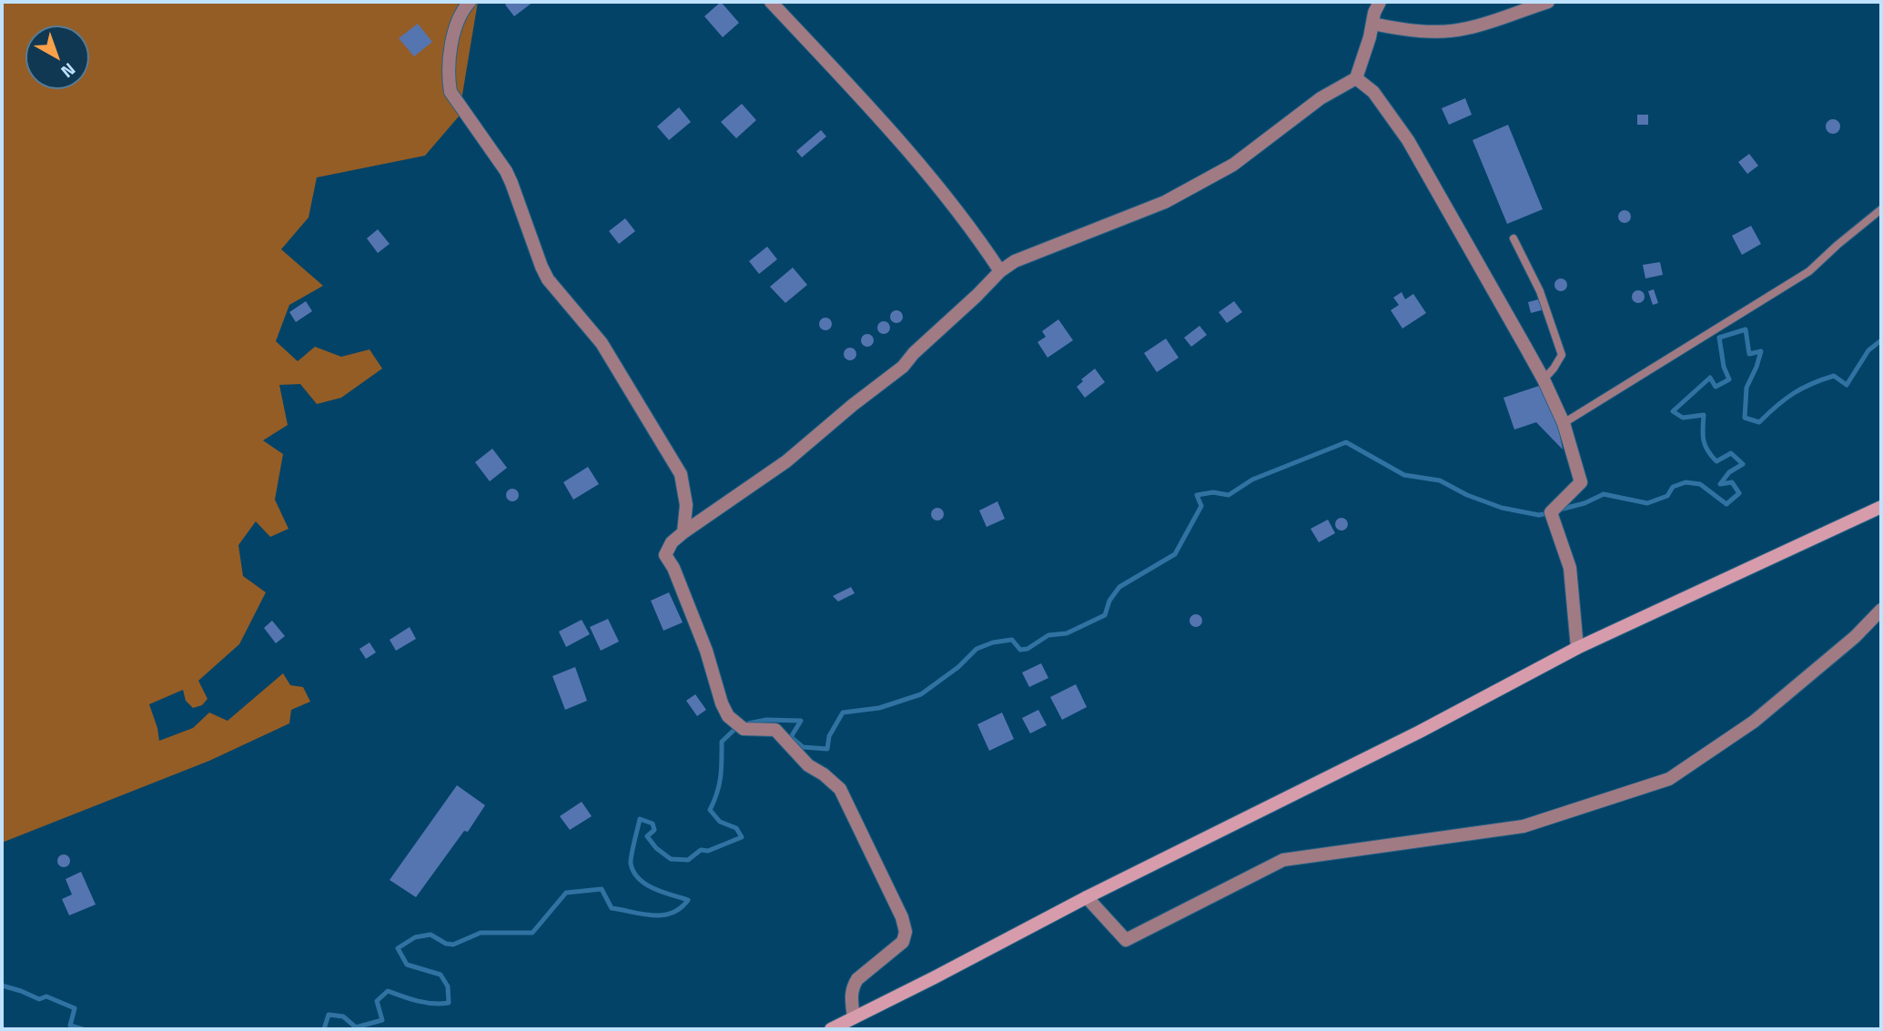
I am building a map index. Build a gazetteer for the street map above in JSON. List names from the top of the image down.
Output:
{
  "north": "bottom right"
}
